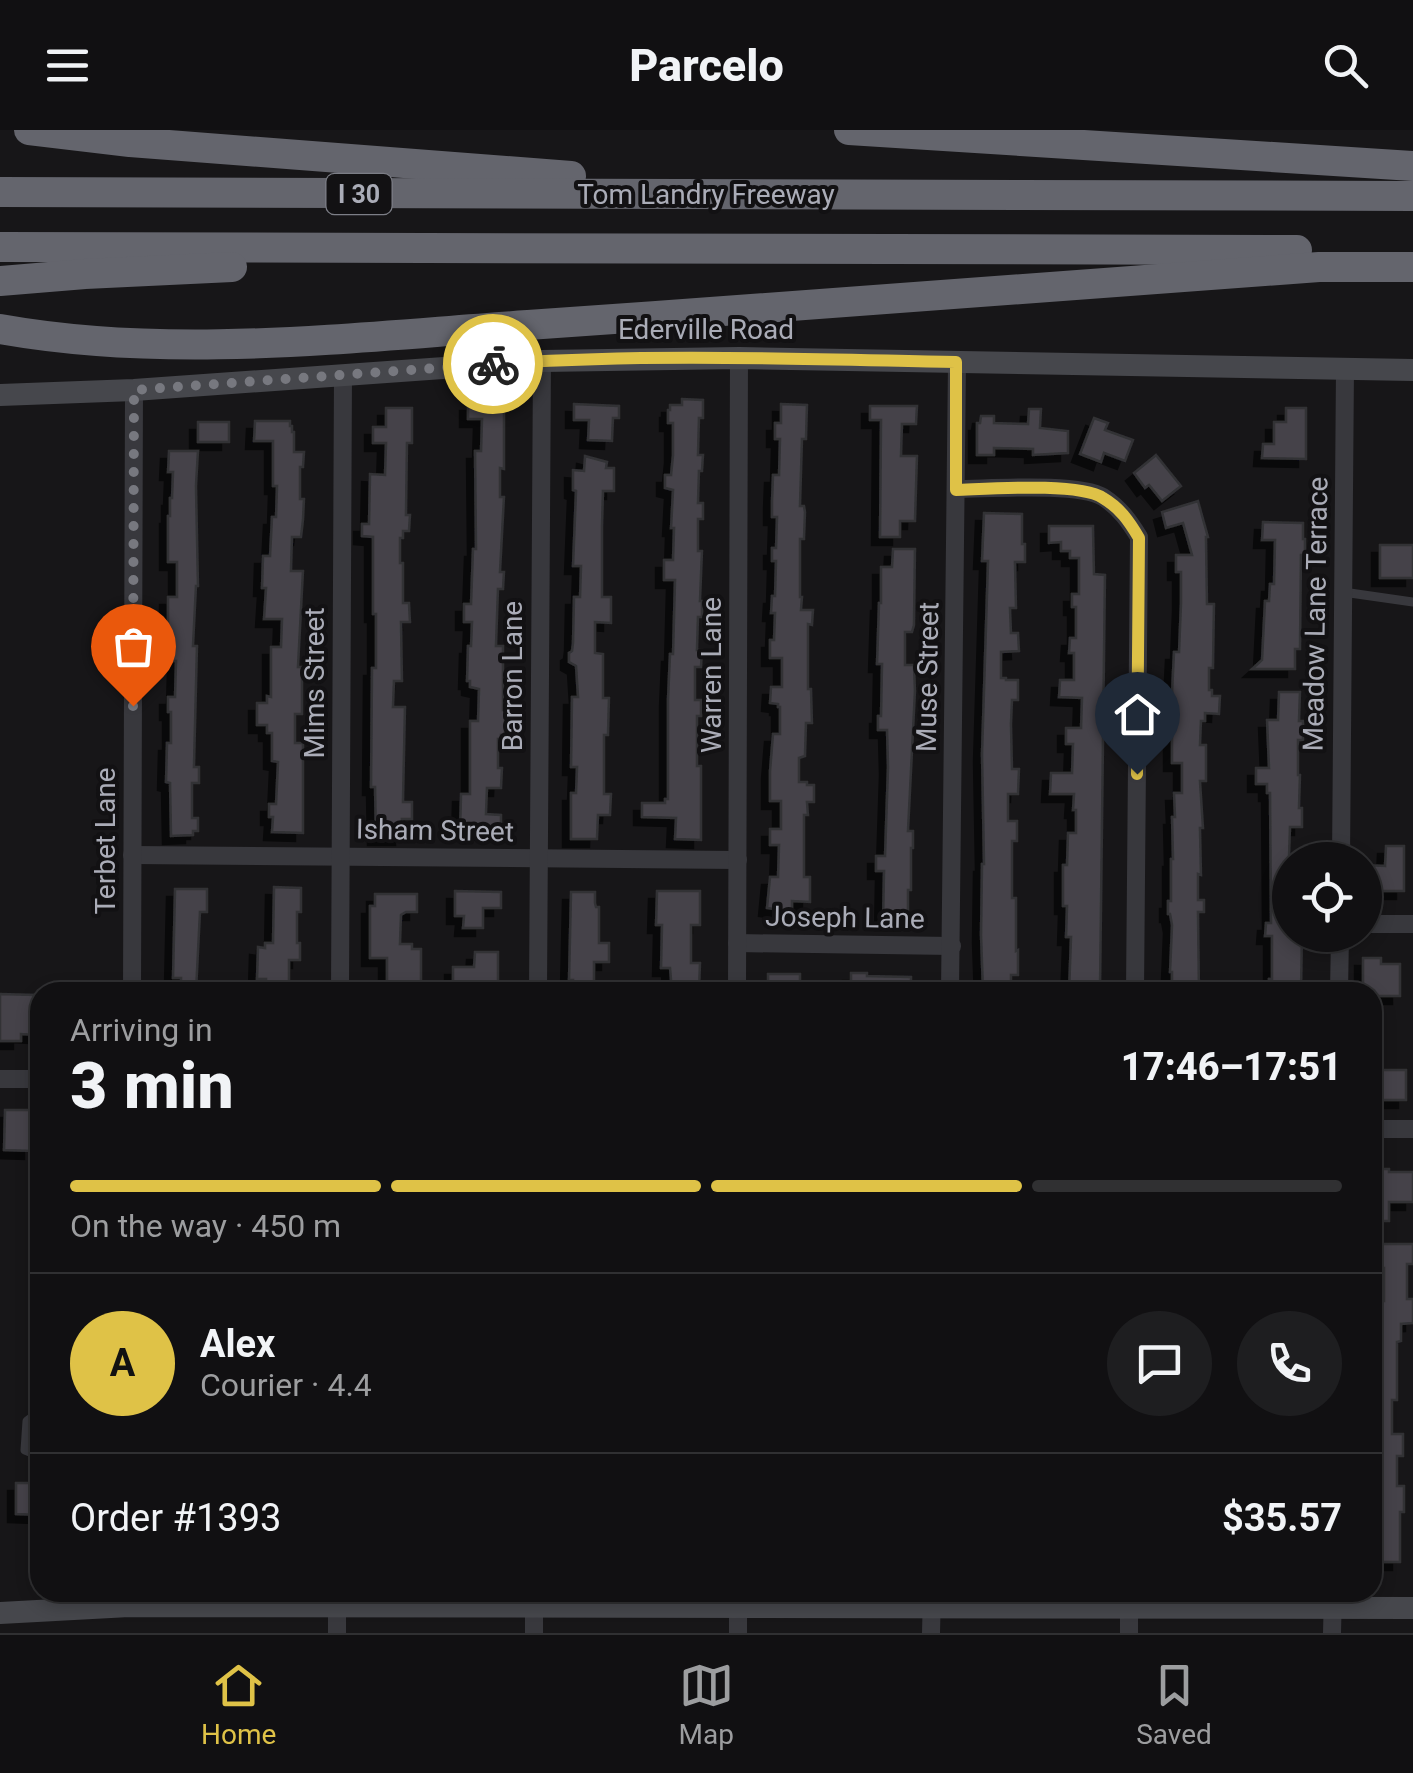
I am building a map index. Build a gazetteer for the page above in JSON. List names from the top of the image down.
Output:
{
  "streets": {
    "highway": ["I 30", "Tom Landry Freeway"],
    "street": [
      "Ederville Road",
      "Meadow Lane Terrace",
      "Warren Lane",
      "Barron Lane",
      "Muse Street",
      "Mims Street",
      "Isham Street",
      "Terbet Lane",
      "Joseph Lane"
    ]
  },
  "crossings": [
    ["Ederville Road", "Meadow Lane Terrace"],
    ["Ederville Road", "Warren Lane"],
    ["Ederville Road", "Barron Lane"],
    ["Ederville Road", "Muse Street"],
    ["Ederville Road", "Mims Street"],
    ["Ederville Road", "Terbet Lane"],
    ["Warren Lane", "Isham Street"],
    ["Warren Lane", "Joseph Lane"],
    ["Barron Lane", "Isham Street"],
    ["Muse Street", "Joseph Lane"],
    ["Mims Street", "Isham Street"],
    ["Isham Street", "Terbet Lane"]
  ],
  "page": {
    "header": "Parcelo",
    "heading": ["3 min", "Arriving in", "17:46–17:51"],
    "panel": [
      "Alex",
      "Courier · 4.4",
      "Order #1393",
      "$35.57"
    ],
    "bar": "On the way · 450 m",
    "round": "A",
    "tabs": ["Home", "Map", "Saved"]
  }
}
